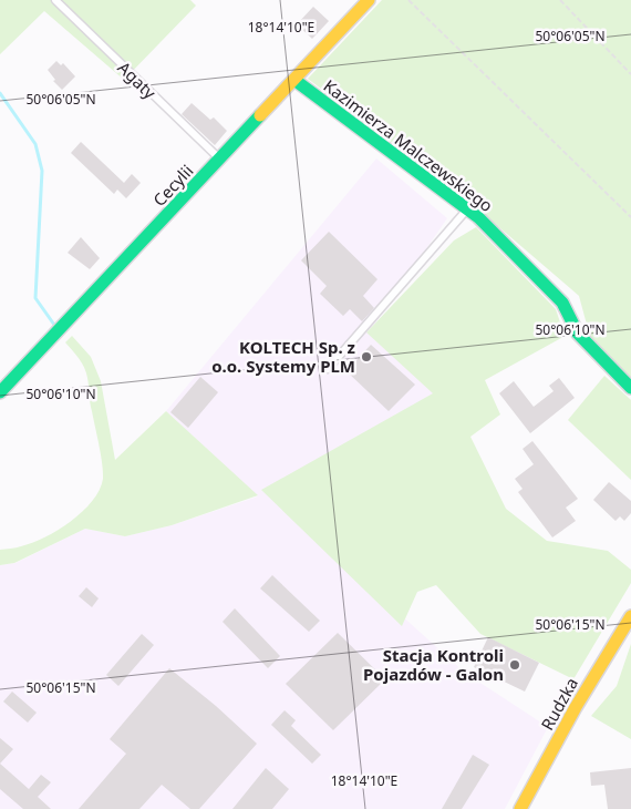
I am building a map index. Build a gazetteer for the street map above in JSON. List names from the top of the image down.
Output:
{
  "streets": {
    "street": ["Kazimierza Malczewskiego", "Cecylii", "Rudzka"],
    "lane": ["Agaty"]
  },
  "crossings": [
    ["Agaty", "Cecylii"],
    ["Kazimierza Malczewskiego", "Cecylii"]
  ],
  "places": ["KOLTECH Sp. z o.o. Systemy PLM", "Stacja Kontroli Pojazdów - Galon"],
  "coordinates": [
    "18°14'10\"E",
    "50°06'05\"N",
    "50°06'10\"N",
    "50°06'15\"N"
  ]
}
